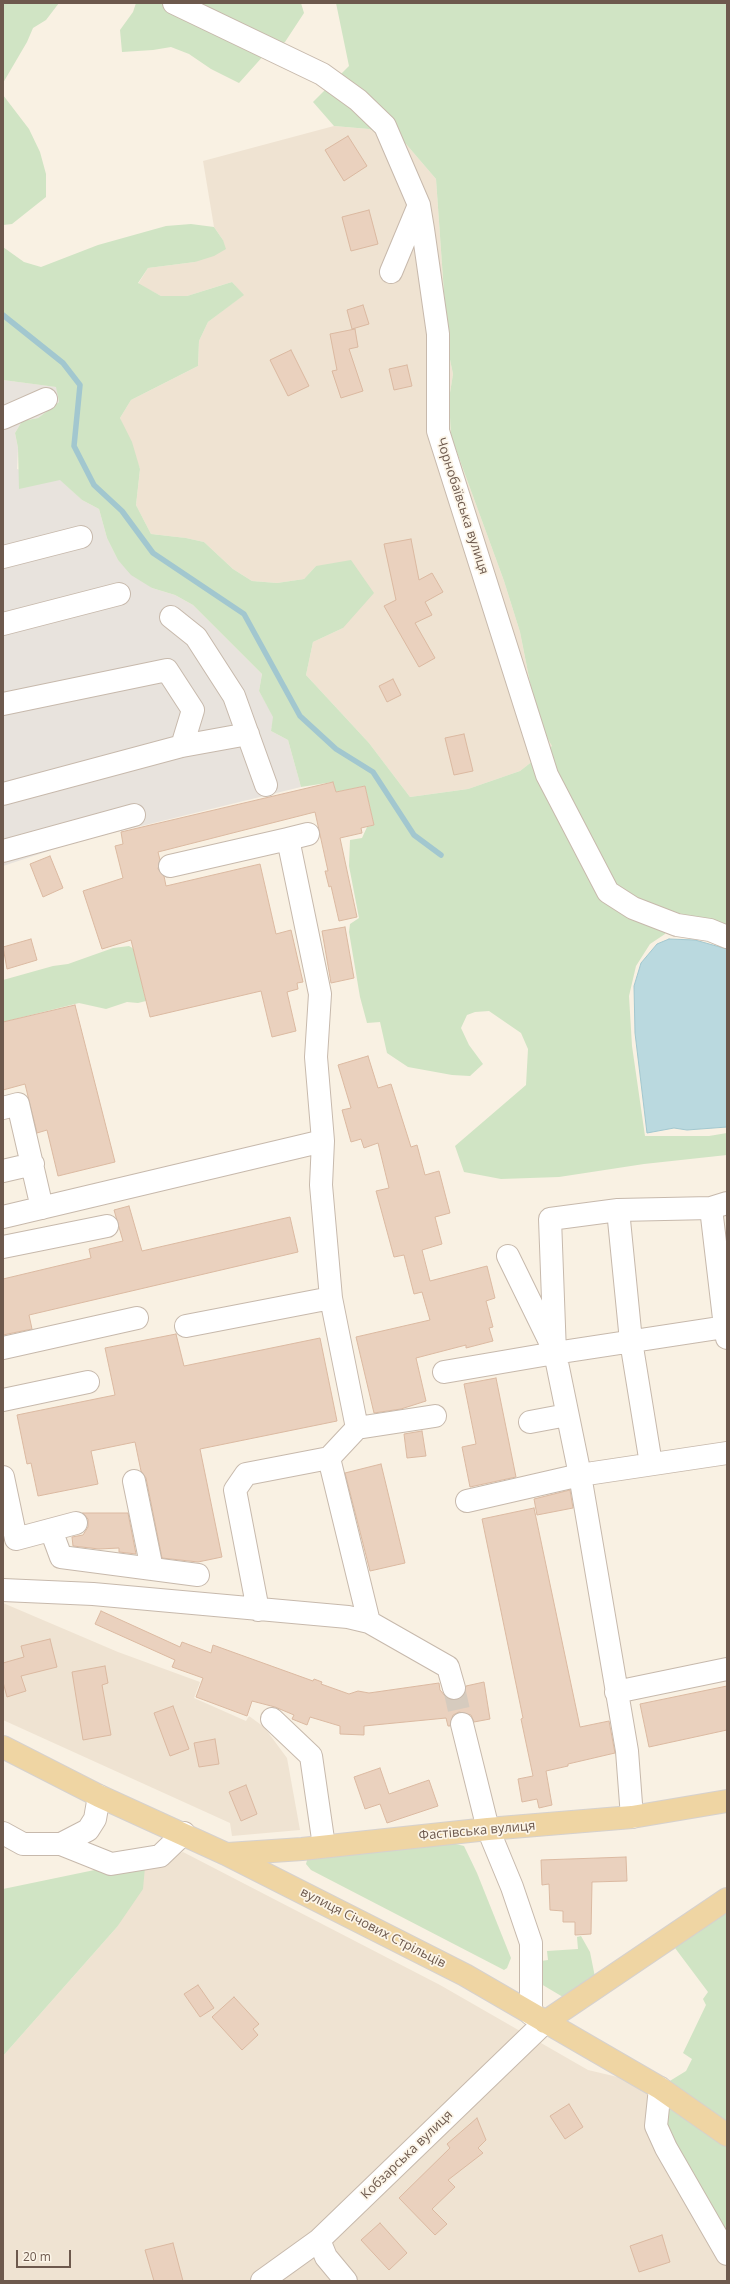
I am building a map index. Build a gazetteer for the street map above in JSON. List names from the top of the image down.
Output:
{
  "streets": {
    "main road": ["Фастівська вулиця", "вулиця Січових Стрільців"],
    "street": ["Чорнобаївська вулиця", "Кобзарська вулиця"]
  },
  "crossings": [
    ["Фастівська вулиця", "вулиця Січових Стрільців"],
    ["вулиця Січових Стрільців", "Кобзарська вулиця"]
  ],
  "scale_bar": "20 m"
}
